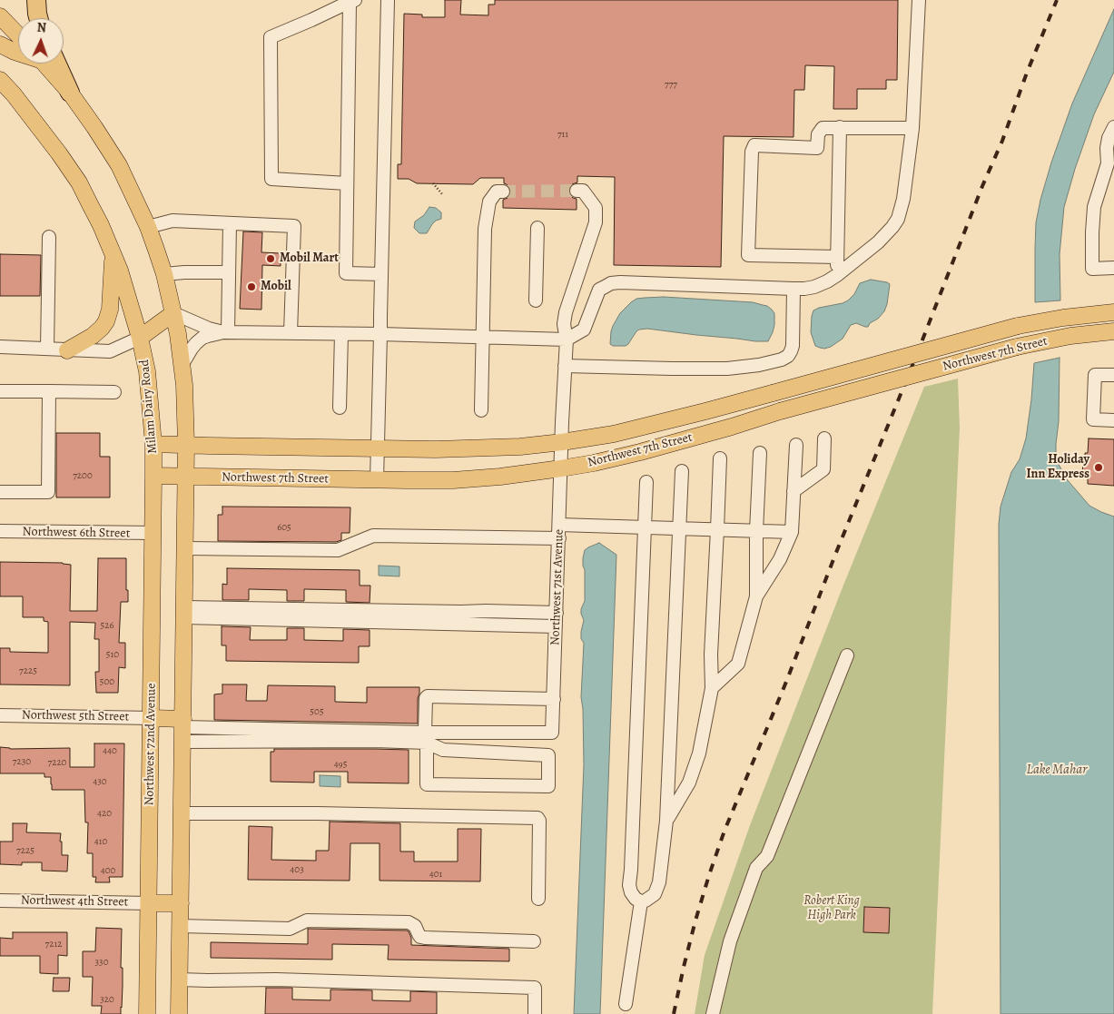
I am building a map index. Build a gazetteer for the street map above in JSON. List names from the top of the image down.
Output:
{
  "streets": {
    "main road": ["Northwest 7th Street", "Milam Dairy Road", "Northwest 72nd Avenue"],
    "street": [
      "Northwest 6th Street",
      "Northwest 71st Avenue",
      "Northwest 5th Street",
      "Northwest 4th Street"
    ]
  },
  "crossings": [
    ["Northwest 7th Street", "Milam Dairy Road"],
    ["Northwest 7th Street", "Northwest 71st Avenue"],
    ["Northwest 7th Street", "Northwest 72nd Avenue"],
    ["Milam Dairy Road", "Northwest 72nd Avenue"],
    ["Northwest 6th Street", "Northwest 72nd Avenue"],
    ["Northwest 5th Street", "Northwest 72nd Avenue"],
    ["Northwest 72nd Avenue", "Northwest 4th Street"]
  ],
  "water": ["Lake Mahar"],
  "parks": ["Robert King High Park"],
  "places": ["Mobil Mart", "Mobil", "Holiday Inn Express"],
  "house_numbers": [
    "777",
    "711",
    "7200",
    "605",
    "526",
    "510",
    "7225",
    "500",
    "505",
    "440",
    "7230",
    "7220",
    "495",
    "430",
    "420",
    "410",
    "7225",
    "403",
    "400",
    "401",
    "7212",
    "330",
    "320"
  ],
  "north": "top"
}
